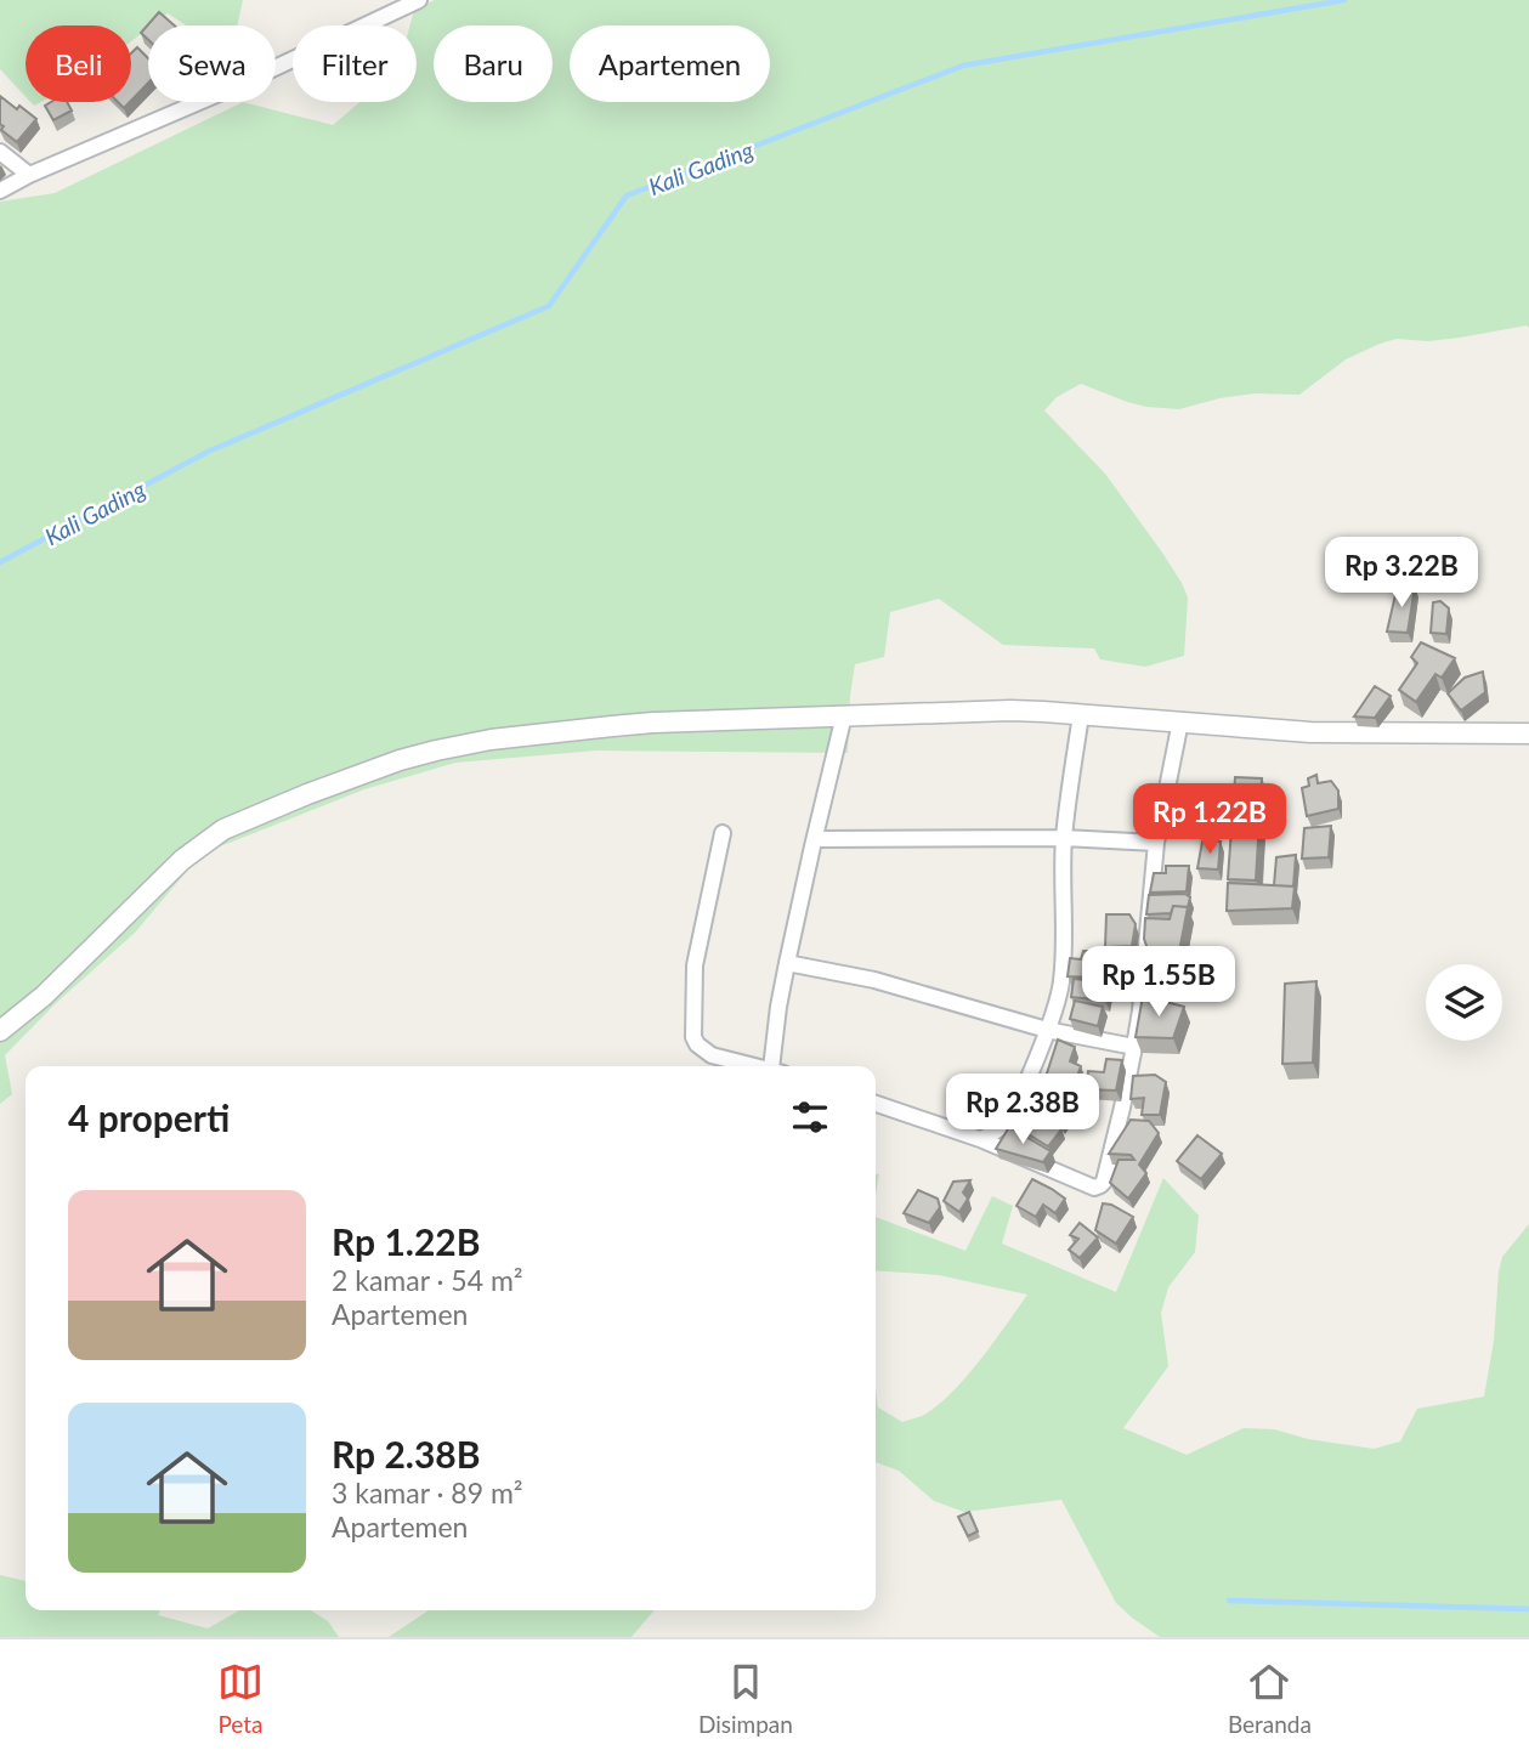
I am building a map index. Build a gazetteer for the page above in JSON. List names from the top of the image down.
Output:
{
  "water": ["Kali Gading"],
  "page": {
    "chip": [
      "Beli",
      "Sewa",
      "Filter",
      "Baru",
      "Apartemen"
    ],
    "price": [
      "Rp 3.22B",
      "Rp 1.22B",
      "Rp 1.55B",
      "Rp 2.38B"
    ],
    "heading": "4 properti",
    "list": [
      {
        "name": "Rp 1.22B",
        "note": "2 kamar · 54 m² · Apartemen"
      },
      {
        "name": "Rp 2.38B",
        "note": "3 kamar · 89 m² · Apartemen"
      }
    ],
    "tabs": ["Peta", "Disimpan", "Beranda"]
  }
}
